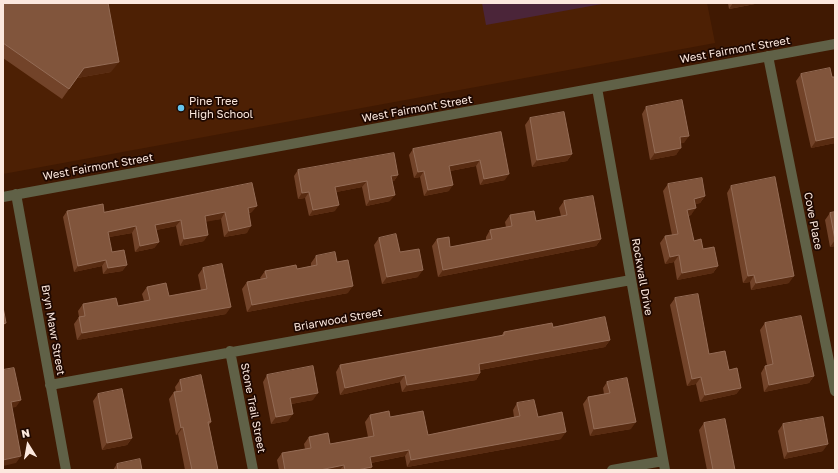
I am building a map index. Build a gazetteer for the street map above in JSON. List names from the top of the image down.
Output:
{
  "streets": {
    "street": [
      "West Fairmont Street",
      "Cove Place",
      "Rockwall Drive",
      "Briarwood Street",
      "Bryn Mawr Street",
      "Stone Trail Street"
    ]
  },
  "crossings": [
    ["West Fairmont Street", "Cove Place"],
    ["West Fairmont Street", "Rockwall Drive"],
    ["West Fairmont Street", "Bryn Mawr Street"],
    ["Rockwall Drive", "Briarwood Street"],
    ["Briarwood Street", "Bryn Mawr Street"],
    ["Briarwood Street", "Stone Trail Street"]
  ],
  "places": ["Pine Tree High School"],
  "north": "top"
}
